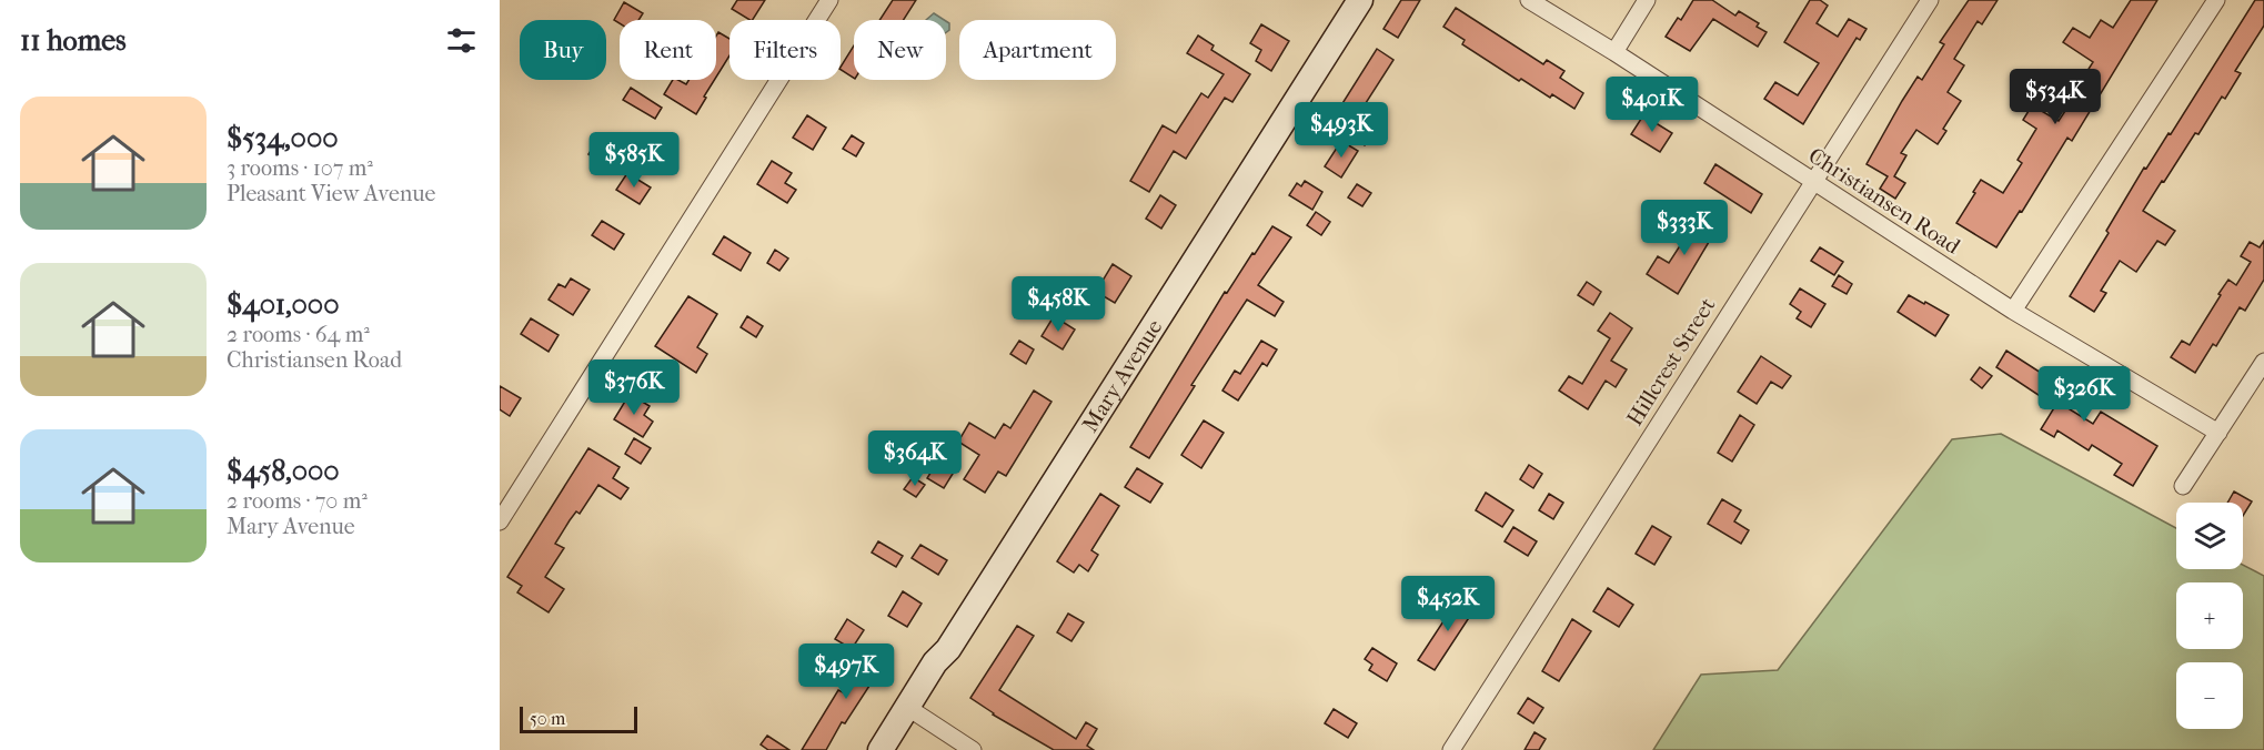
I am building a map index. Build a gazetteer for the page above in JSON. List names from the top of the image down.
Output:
{
  "streets": {
    "street": ["Christiansen Road", "Hillcrest Street", "Mary Avenue"]
  },
  "crossings": [
    ["Christiansen Road", "Hillcrest Street"]
  ],
  "scale_bar": "50 m",
  "page": {
    "heading": "11 homes",
    "chip": [
      "Buy",
      "Rent",
      "Filters",
      "New",
      "Apartment"
    ],
    "price": [
      "$534K",
      "$401K",
      "$493K",
      "$585K",
      "$333K",
      "$458K",
      "$376K",
      "$326K",
      "$364K",
      "$452K",
      "$497K"
    ],
    "list": [
      {
        "name": "$534,000",
        "note": "3 rooms · 107 m² · Pleasant View Avenue"
      },
      {
        "name": "$401,000",
        "note": "2 rooms · 64 m² · Christiansen Road"
      },
      {
        "name": "$458,000",
        "note": "2 rooms · 70 m² · Mary Avenue"
      }
    ],
    "map_buttons": ["+", "−"],
    "scale": "50 m"
  }
}
